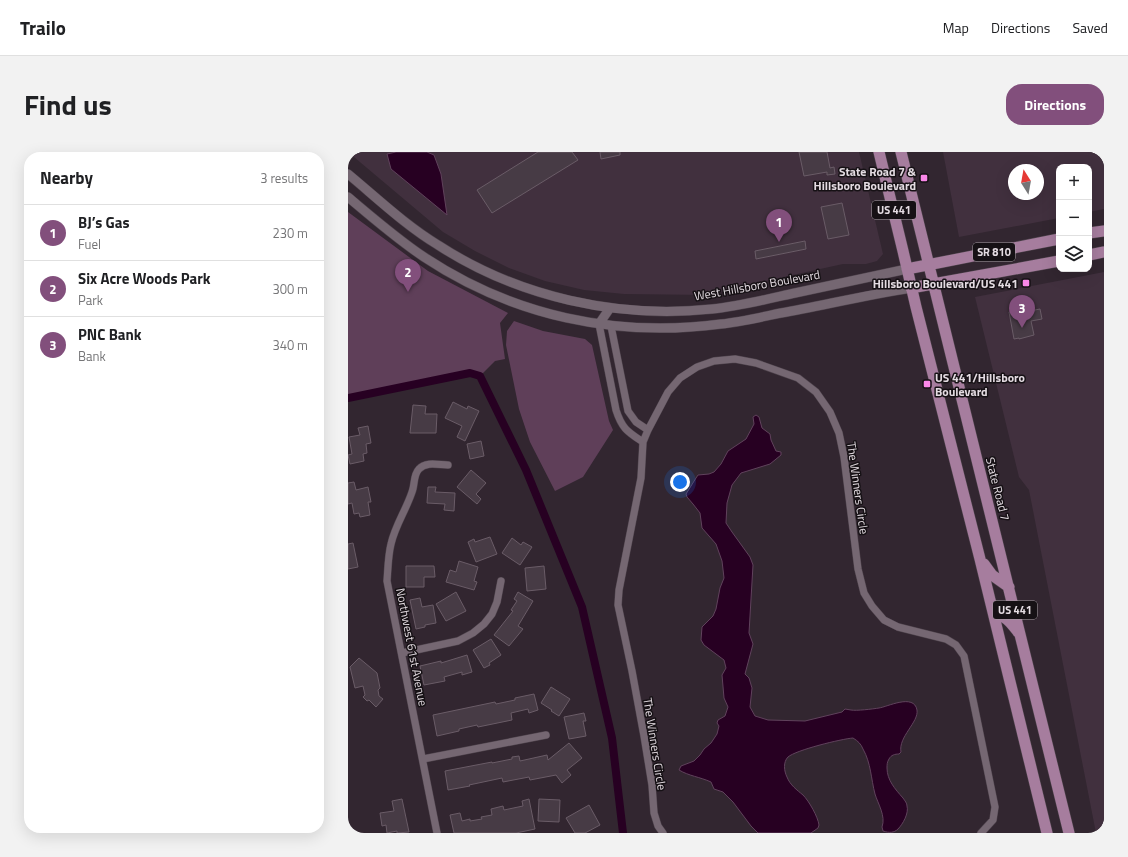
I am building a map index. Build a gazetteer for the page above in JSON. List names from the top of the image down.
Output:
{
  "streets": {
    "main road": [
      "US 441",
      "SR 810",
      "West Hillsboro Boulevard",
      "State Road 7"
    ],
    "street": ["The Winners Circle", "Northwest 61st Avenue"]
  },
  "crossings": [
    ["US 441", "SR 810"],
    ["US 441", "West Hillsboro Boulevard"],
    ["SR 810", "State Road 7"],
    ["West Hillsboro Boulevard", "State Road 7"]
  ],
  "places": {
    "transit": ["State Road 7 & Hillsboro Boulevard", "Hillsboro Boulevard/US 441", "US 441/Hillsboro Boulevard"]
  },
  "north": "top",
  "page": {
    "header": "Trailo",
    "nav": ["Map", "Directions", "Saved"],
    "title": "Find us",
    "buttons": "Directions",
    "heading": ["Nearby", "3 results"],
    "map_buttons": ["+", "−"],
    "list": [
      {
        "mark": "1",
        "name": "BJ’s Gas",
        "note": "Fuel",
        "value": "230 m"
      },
      {
        "mark": "2",
        "name": "Six Acre Woods Park",
        "note": "Park",
        "value": "300 m"
      },
      {
        "mark": "3",
        "name": "PNC Bank",
        "note": "Bank",
        "value": "340 m"
      }
    ],
    "pins": ["1", "2", "3"]
  }
}
